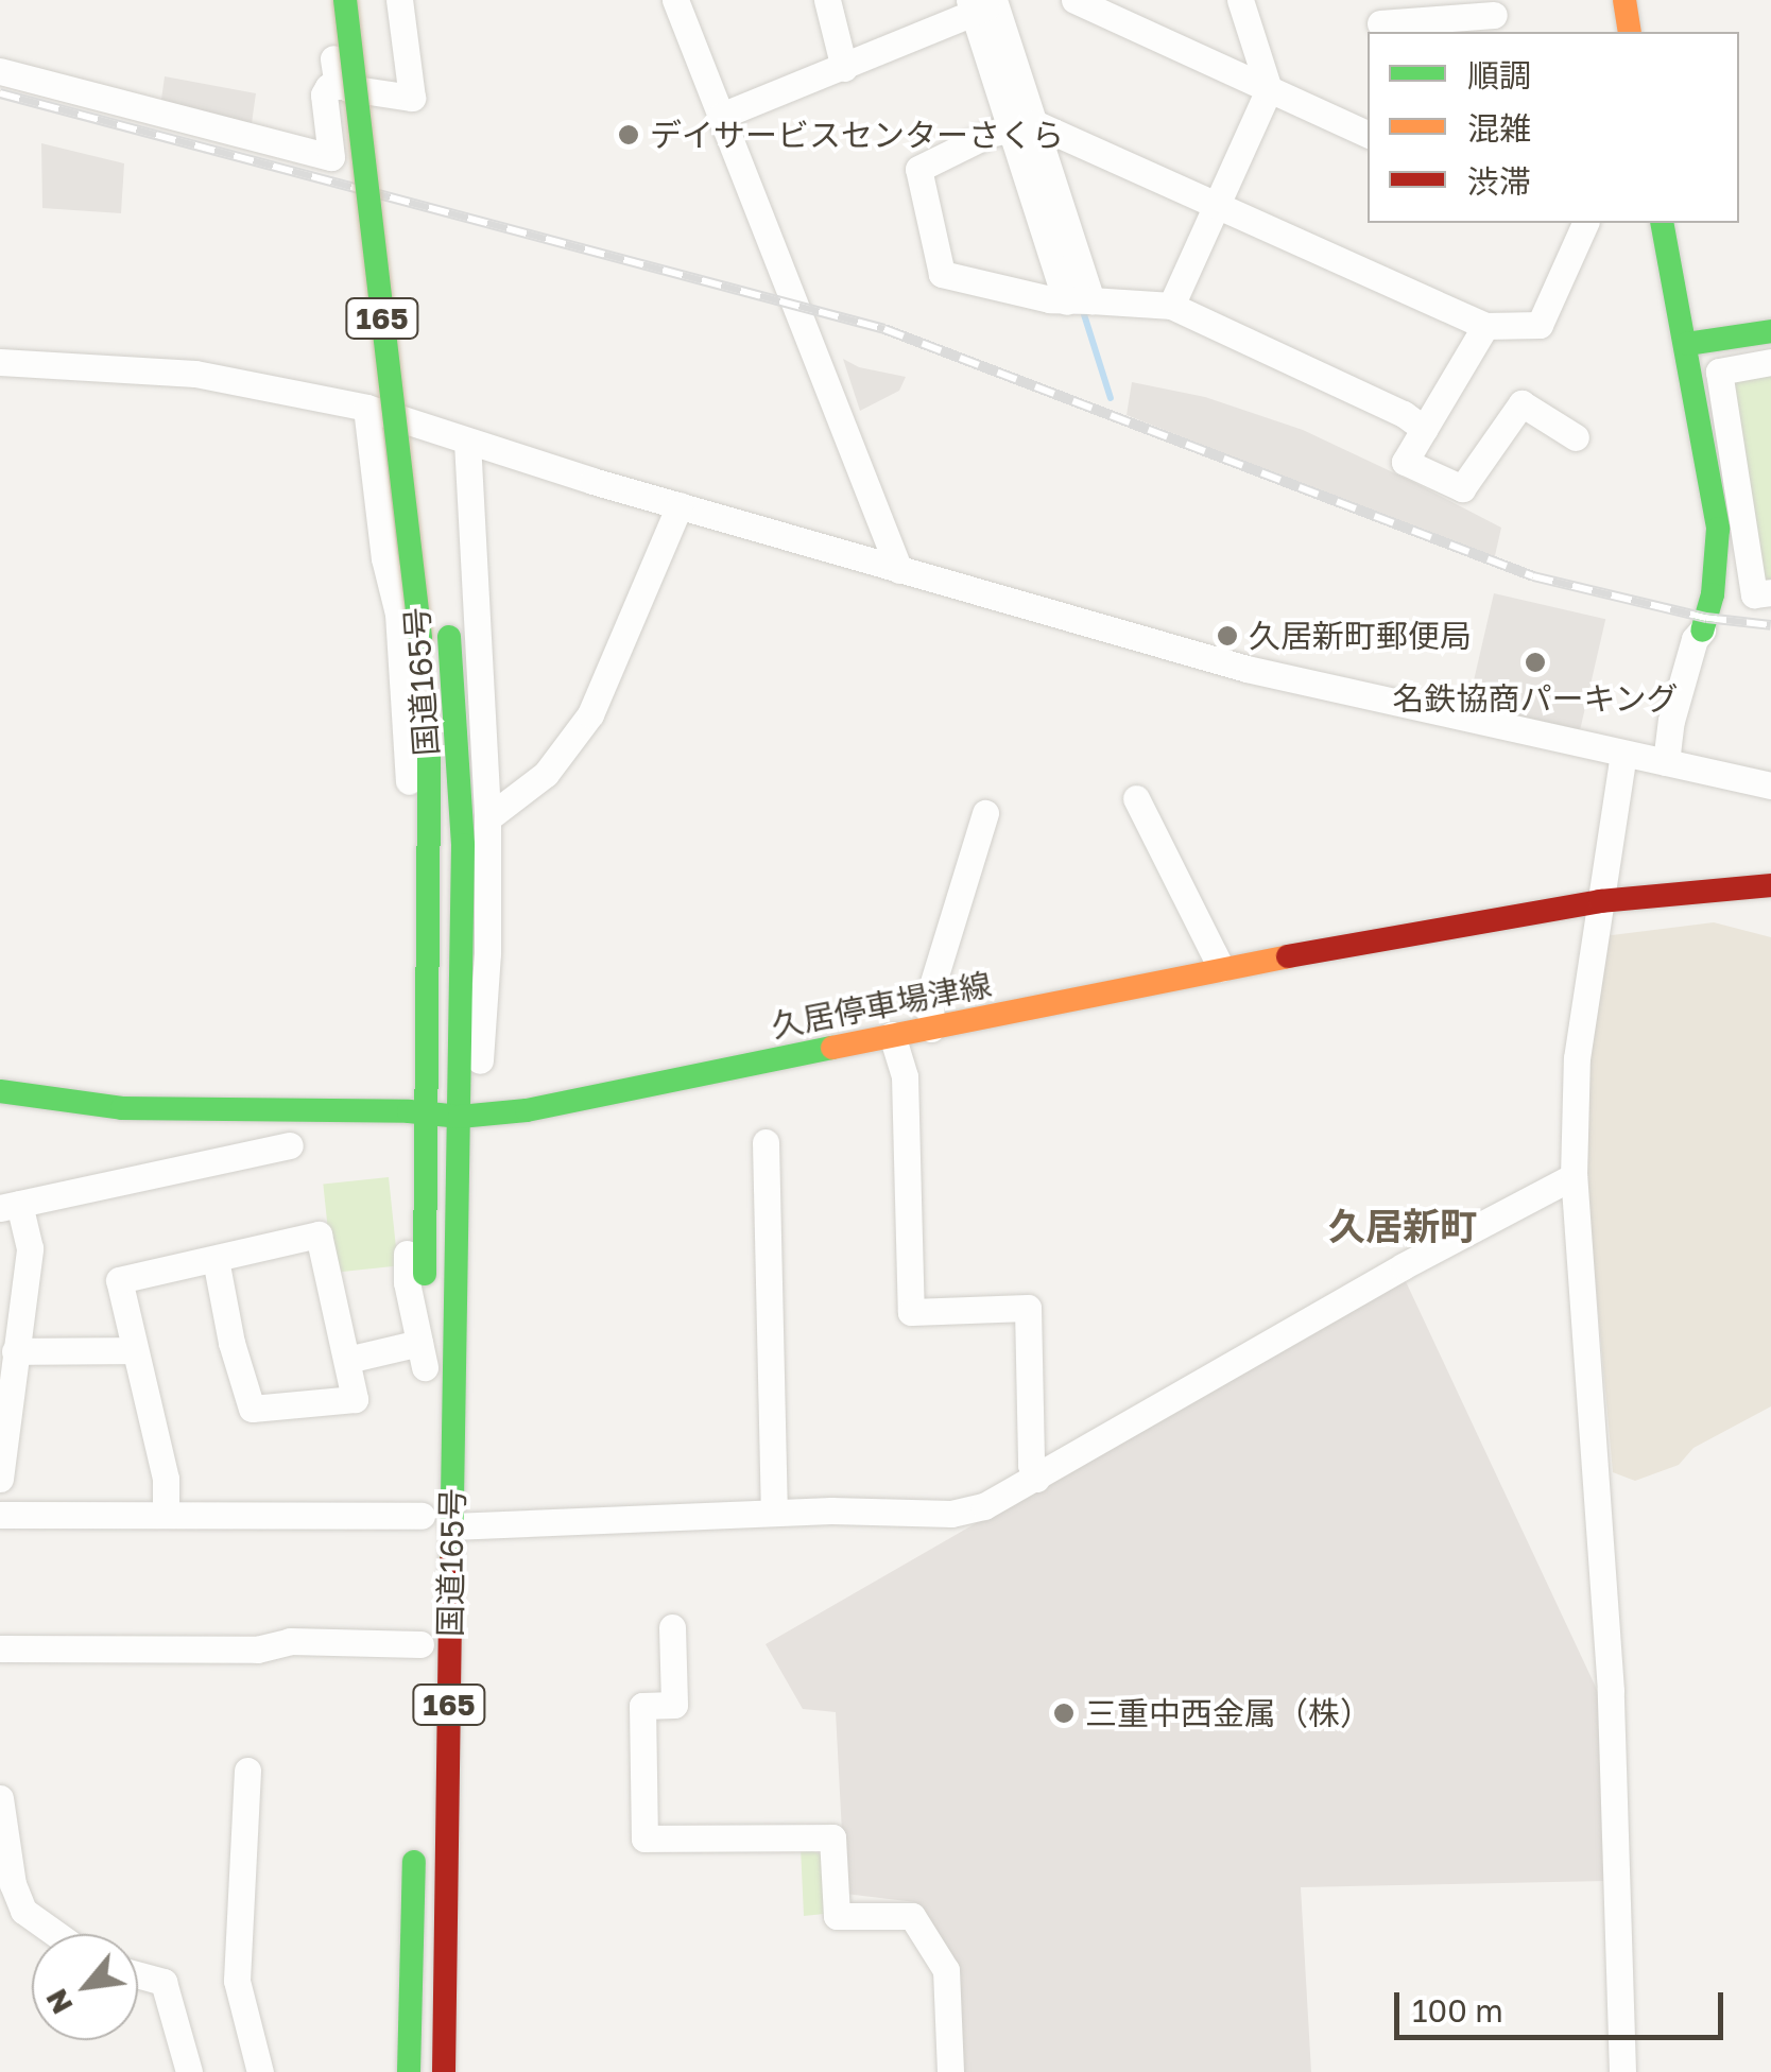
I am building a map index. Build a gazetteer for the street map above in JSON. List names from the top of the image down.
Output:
{
  "streets": {
    "main road": ["165", "国道165号", "久居停車場津線"]
  },
  "crossings": [
    ["国道165号", "久居停車場津線"]
  ],
  "districts": ["久居新町"],
  "places": [
    "デイサービスセンターさくら",
    "久居新町郵便局",
    "名鉄協商パーキング",
    "三重中西金属（株）"
  ],
  "legend": ["順調", "混雑", "渋滞"],
  "scale_bar": "100 m",
  "north": "bottom left"
}
